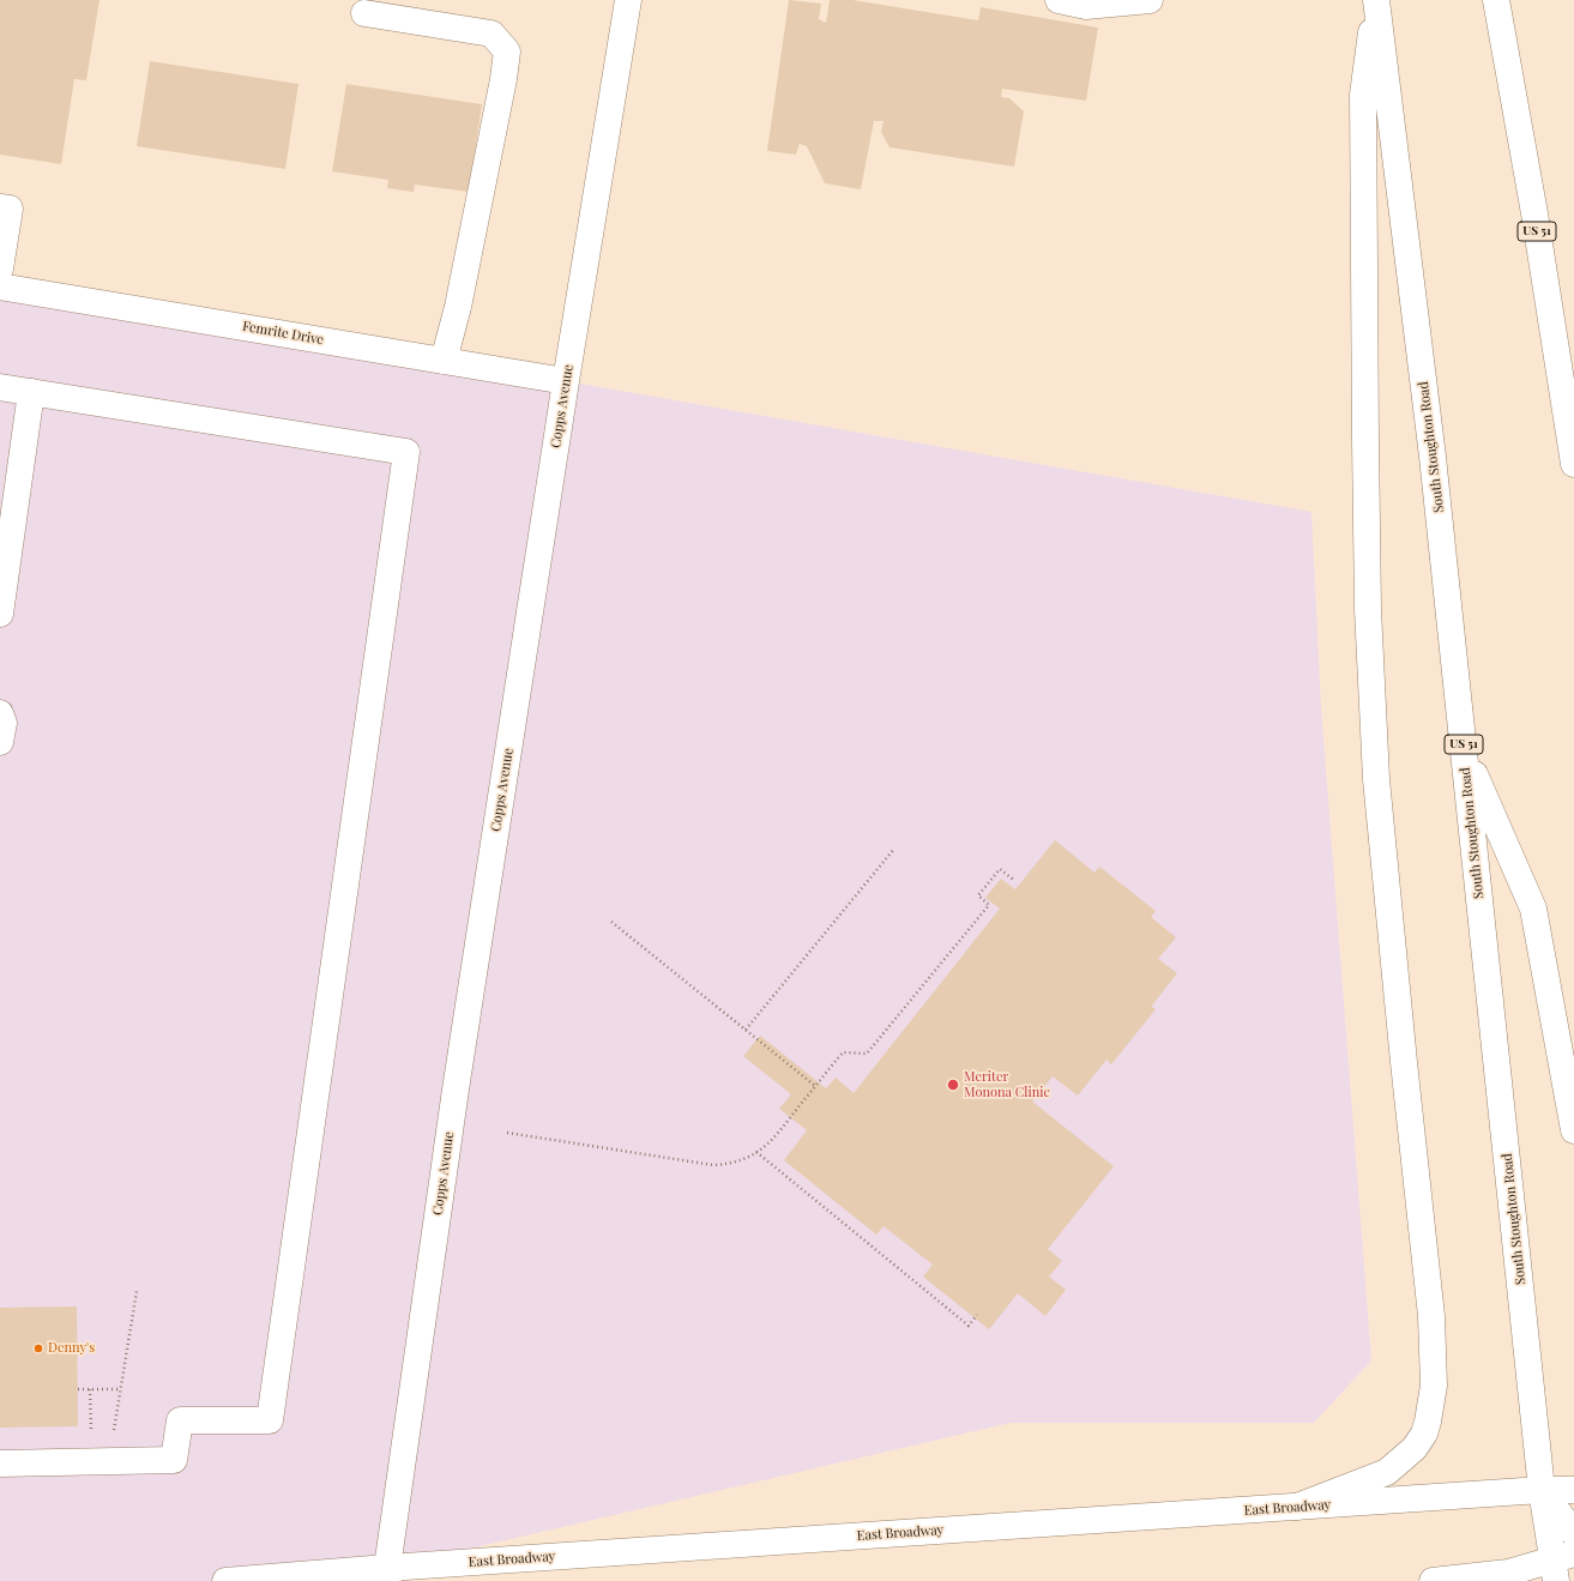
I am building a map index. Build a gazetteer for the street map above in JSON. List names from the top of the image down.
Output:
{
  "streets": {
    "main road": [
      "US 51",
      "Femrite Drive",
      "Copps Avenue",
      "South Stoughton Road",
      "East Broadway"
    ]
  },
  "crossings": [
    ["Femrite Drive", "Copps Avenue"],
    ["Copps Avenue", "East Broadway"],
    ["South Stoughton Road", "East Broadway"]
  ],
  "places": ["Meriter Monona Clinic", "Denny's"]
}
